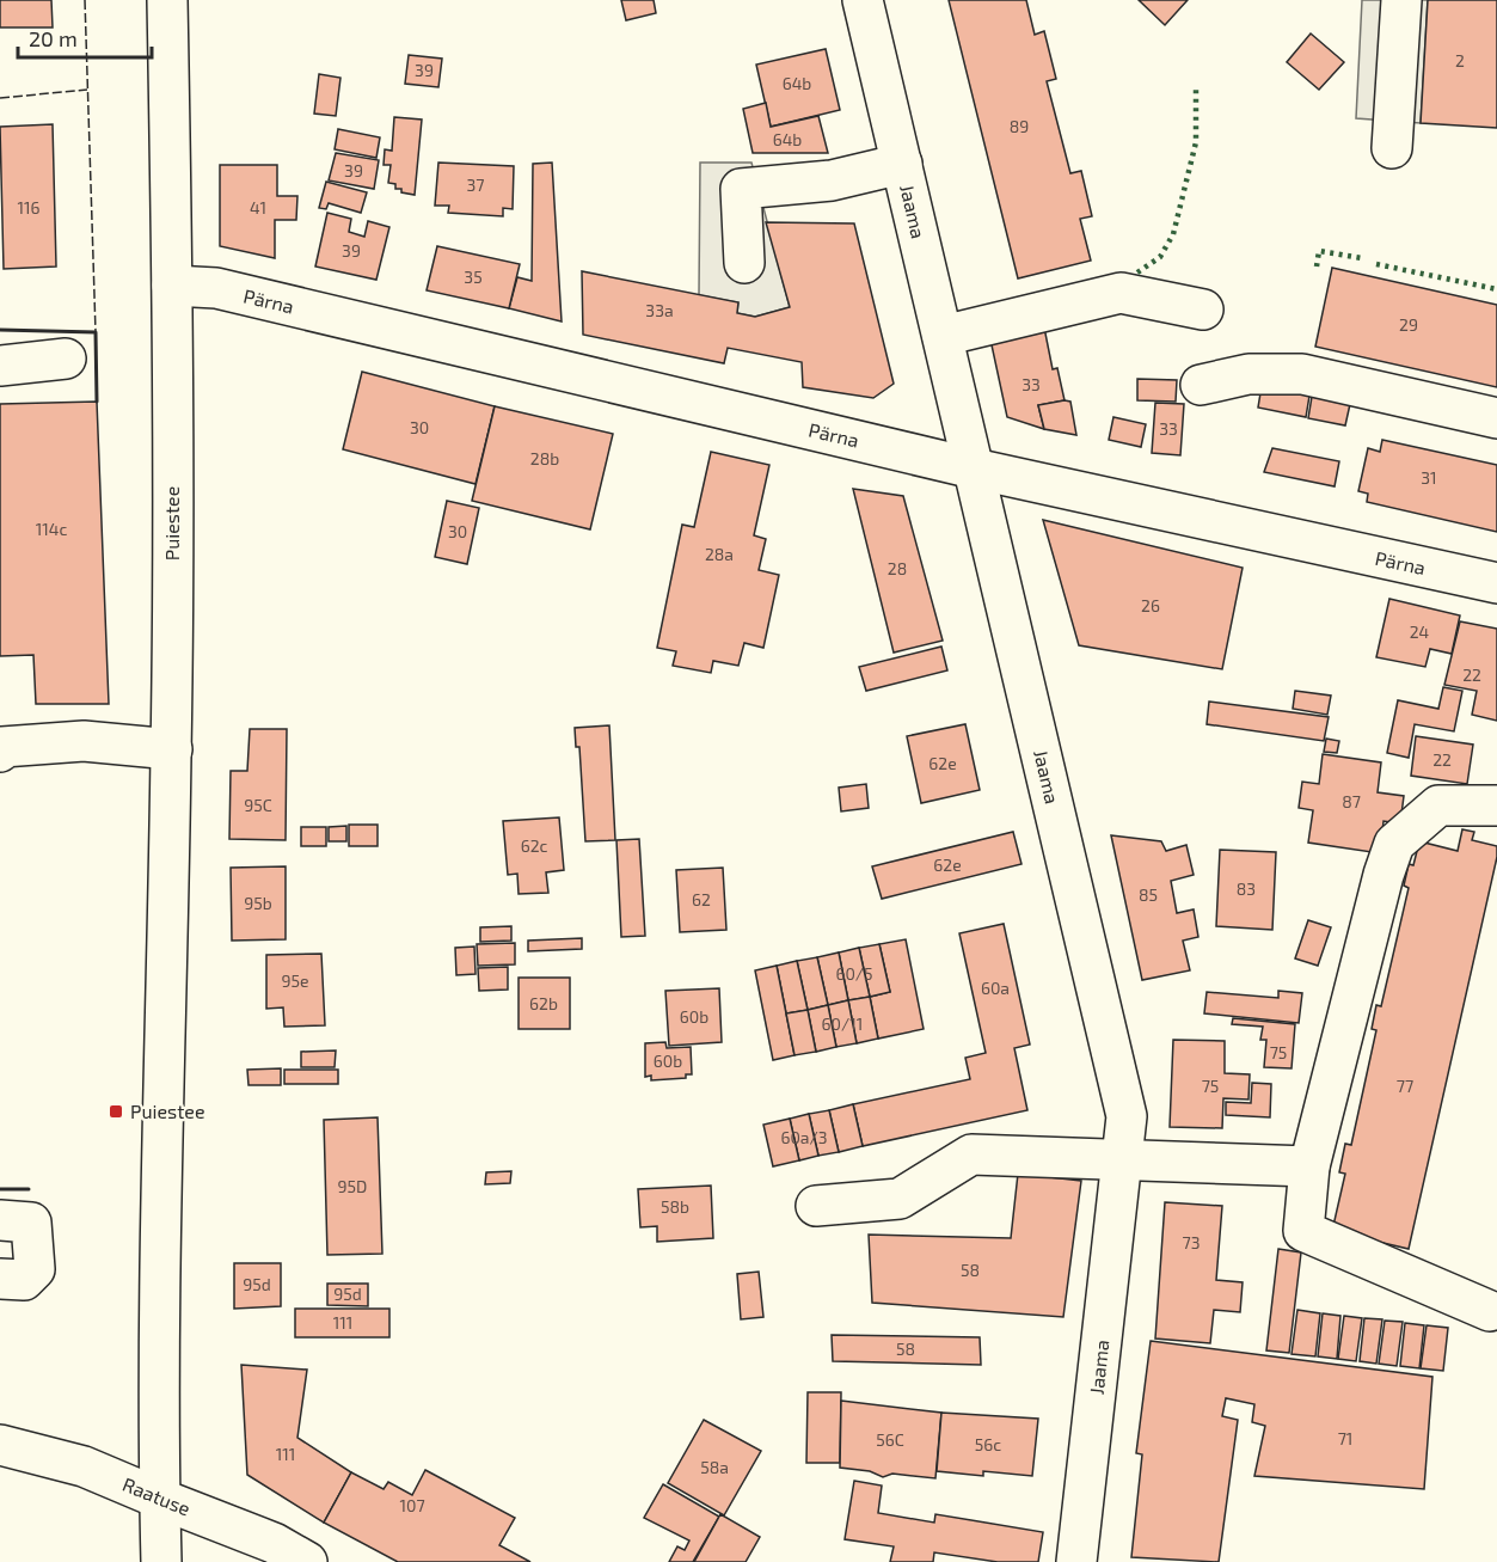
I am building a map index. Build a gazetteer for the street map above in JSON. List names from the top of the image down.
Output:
{
  "streets": {
    "street": [
      "Jaama",
      "Pärna",
      "Puiestee",
      "Raatuse"
    ]
  },
  "crossings": [
    ["Jaama", "Pärna"],
    ["Pärna", "Puiestee"],
    ["Puiestee", "Raatuse"]
  ],
  "places": {
    "transit": ["Puiestee"]
  },
  "house_numbers": [
    "2",
    "39",
    "64b",
    "89",
    "64b",
    "39",
    "37",
    "116",
    "41",
    "39",
    "35",
    "33a",
    "29",
    "33",
    "30",
    "33",
    "28b",
    "31",
    "114c",
    "30",
    "28a",
    "28",
    "26",
    "24",
    "22",
    "22",
    "62e",
    "87",
    "95C",
    "62c",
    "62e",
    "83",
    "85",
    "62",
    "95b",
    "60/5",
    "95e",
    "60a",
    "62b",
    "60b",
    "60/11",
    "75",
    "60b",
    "75",
    "77",
    "60a/3",
    "95D",
    "58b",
    "73",
    "58",
    "95d",
    "95d",
    "111",
    "58",
    "71",
    "56C",
    "56c",
    "111",
    "58a",
    "107"
  ],
  "scale_bar": "20 m"
}
